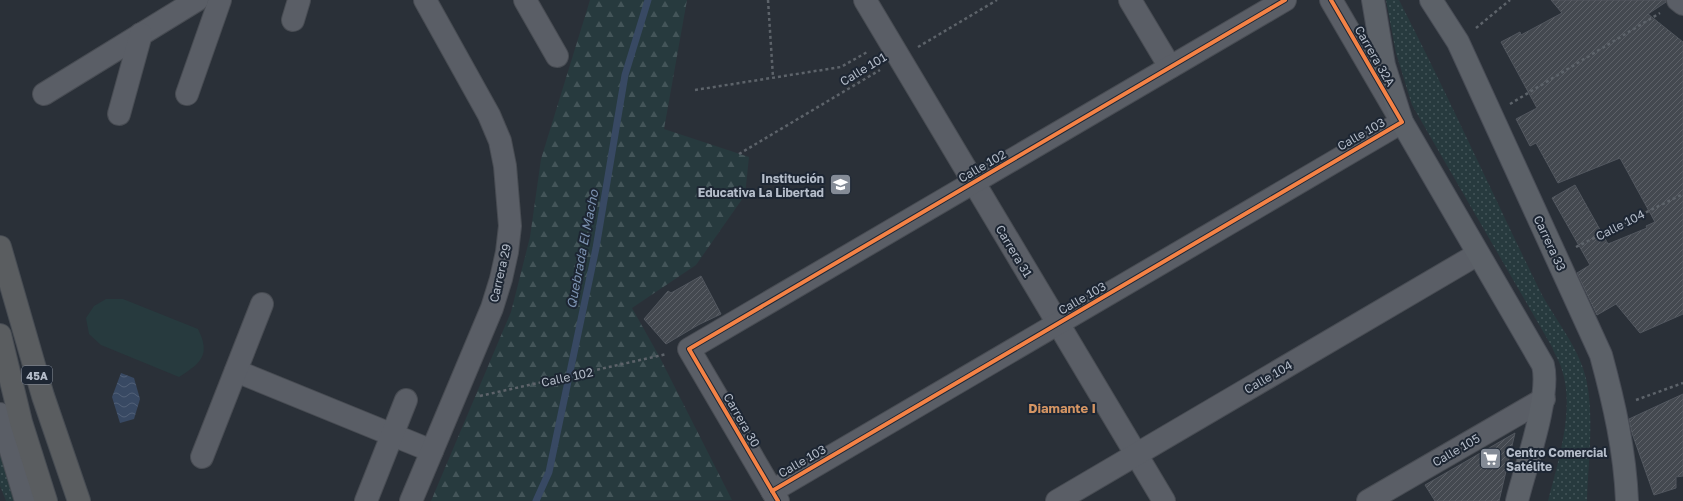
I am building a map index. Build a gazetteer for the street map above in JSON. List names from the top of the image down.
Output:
{
  "streets": {
    "highway": ["45A"],
    "main road": ["Carrera 32A", "Carrera 33"],
    "street": [
      "Calle 103",
      "Calle 102",
      "Calle 104",
      "Carrera 31",
      "Carrera 29",
      "Carrera 30",
      "Calle 105"
    ],
    "path": ["Calle 101"]
  },
  "crossings": [
    ["Carrera 32A", "Calle 103"],
    ["Carrera 32A", "Calle 104"],
    ["Carrera 32A", "Calle 105"],
    ["Calle 101", "Carrera 31"],
    ["Calle 103", "Carrera 31"],
    ["Calle 103", "Carrera 30"],
    ["Calle 102", "Carrera 31"],
    ["Calle 102", "Carrera 30"],
    ["Calle 104", "Carrera 33"],
    ["Calle 104", "Carrera 31"]
  ],
  "districts": ["Diamante I"],
  "water": ["Quebrada El Macho"],
  "places": {
    "school or university": ["Institución Educativa La Libertad"],
    "supermarket": ["Centro Comercial Satélite"]
  }
}
